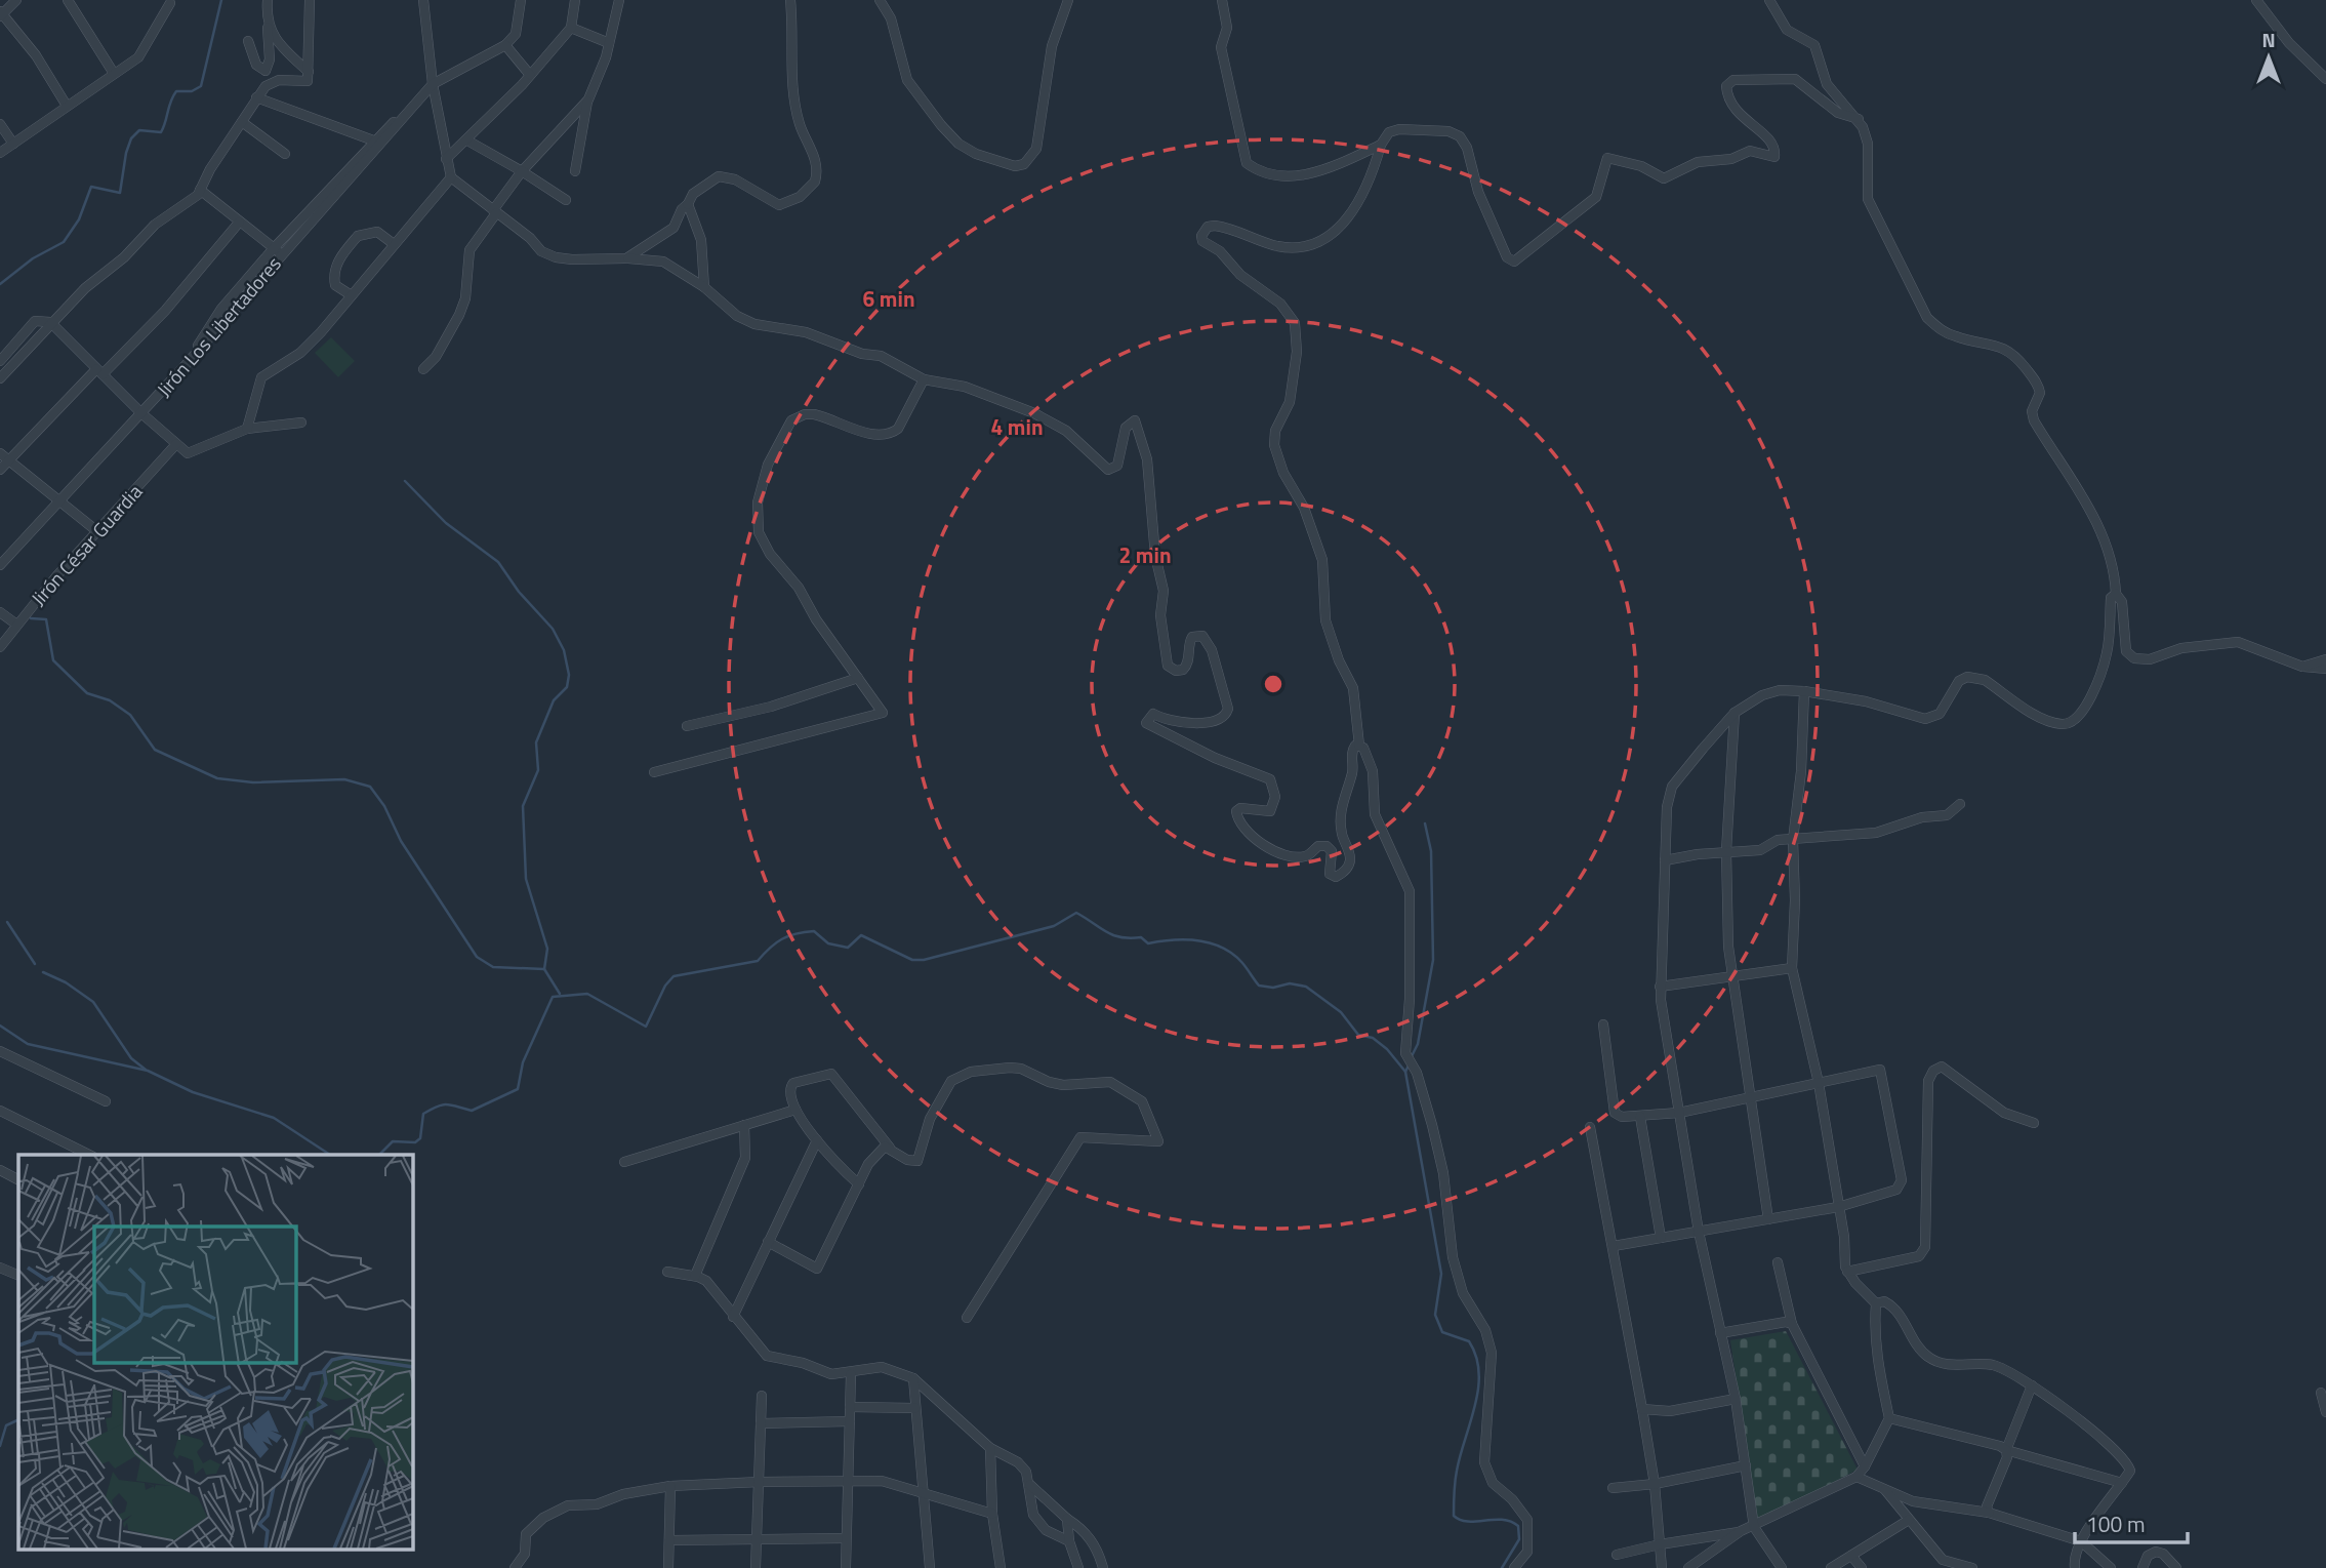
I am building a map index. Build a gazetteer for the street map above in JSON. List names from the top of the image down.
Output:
{
  "streets": {
    "street": ["Jirón Los Libertadores", "Jirón César Guardia"]
  },
  "scale_bar": "100 m",
  "north": "top",
  "rings": ["6 min", "4 min", "2 min"]
}
